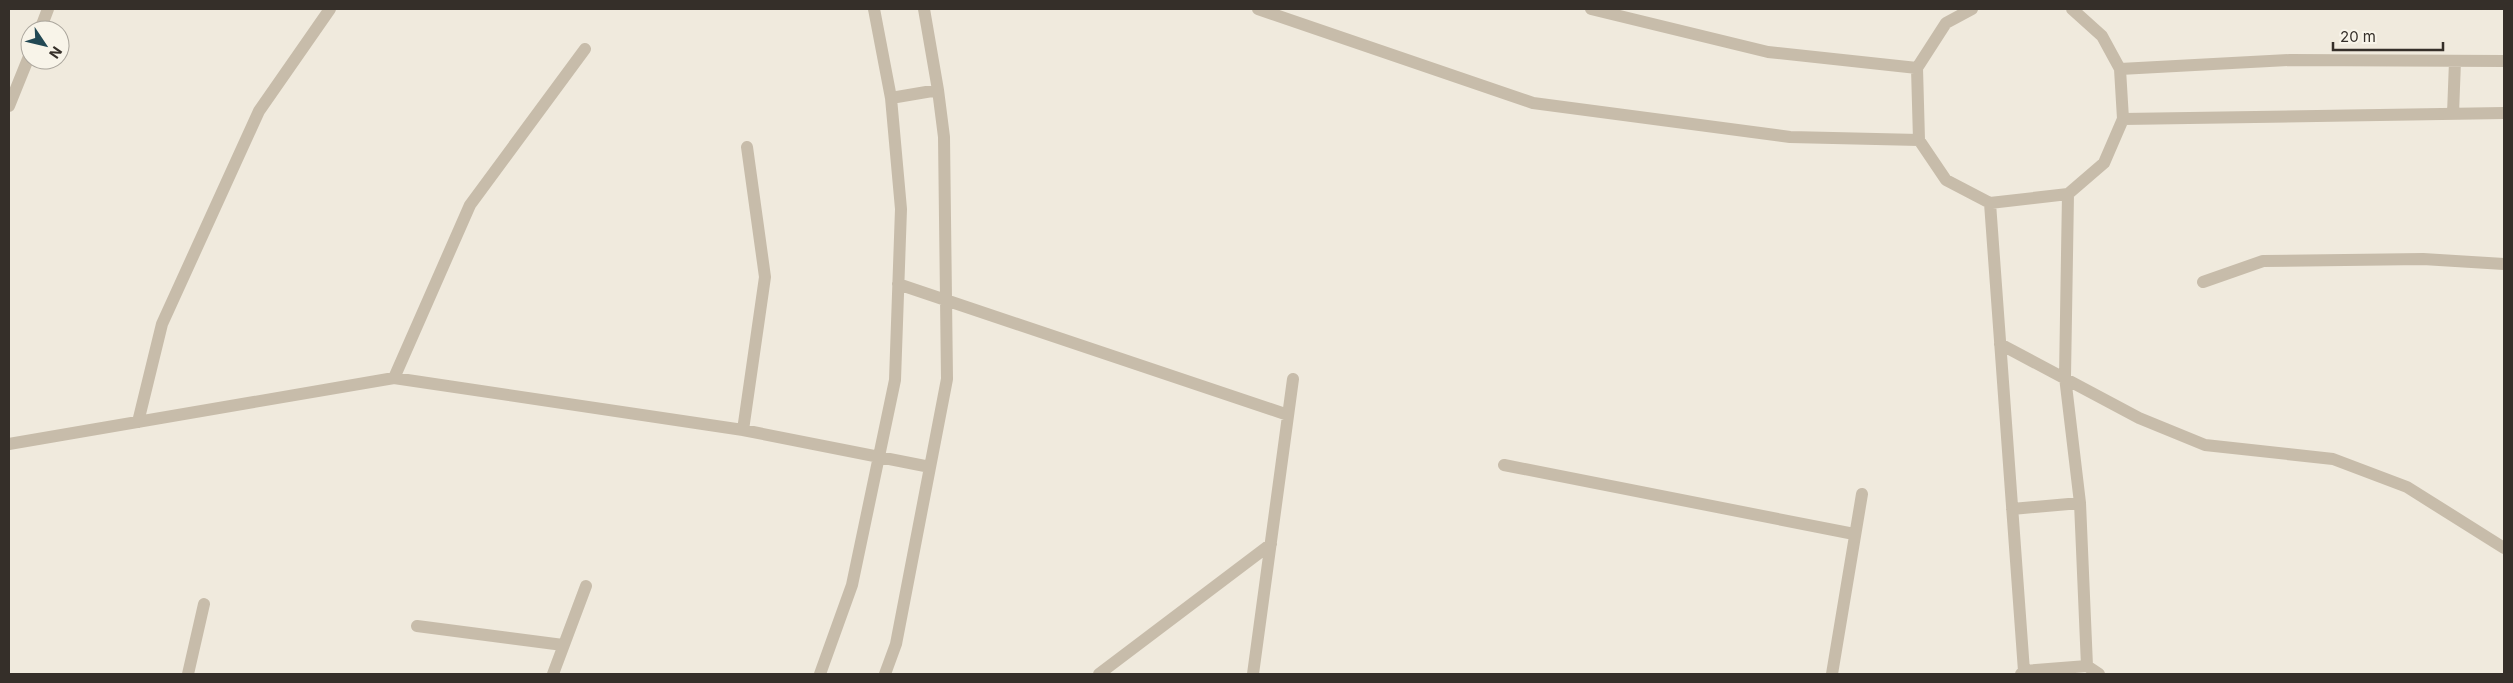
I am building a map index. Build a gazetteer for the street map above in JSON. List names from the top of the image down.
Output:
{
  "scale_bar": "20 m",
  "north": "bottom right"
}
